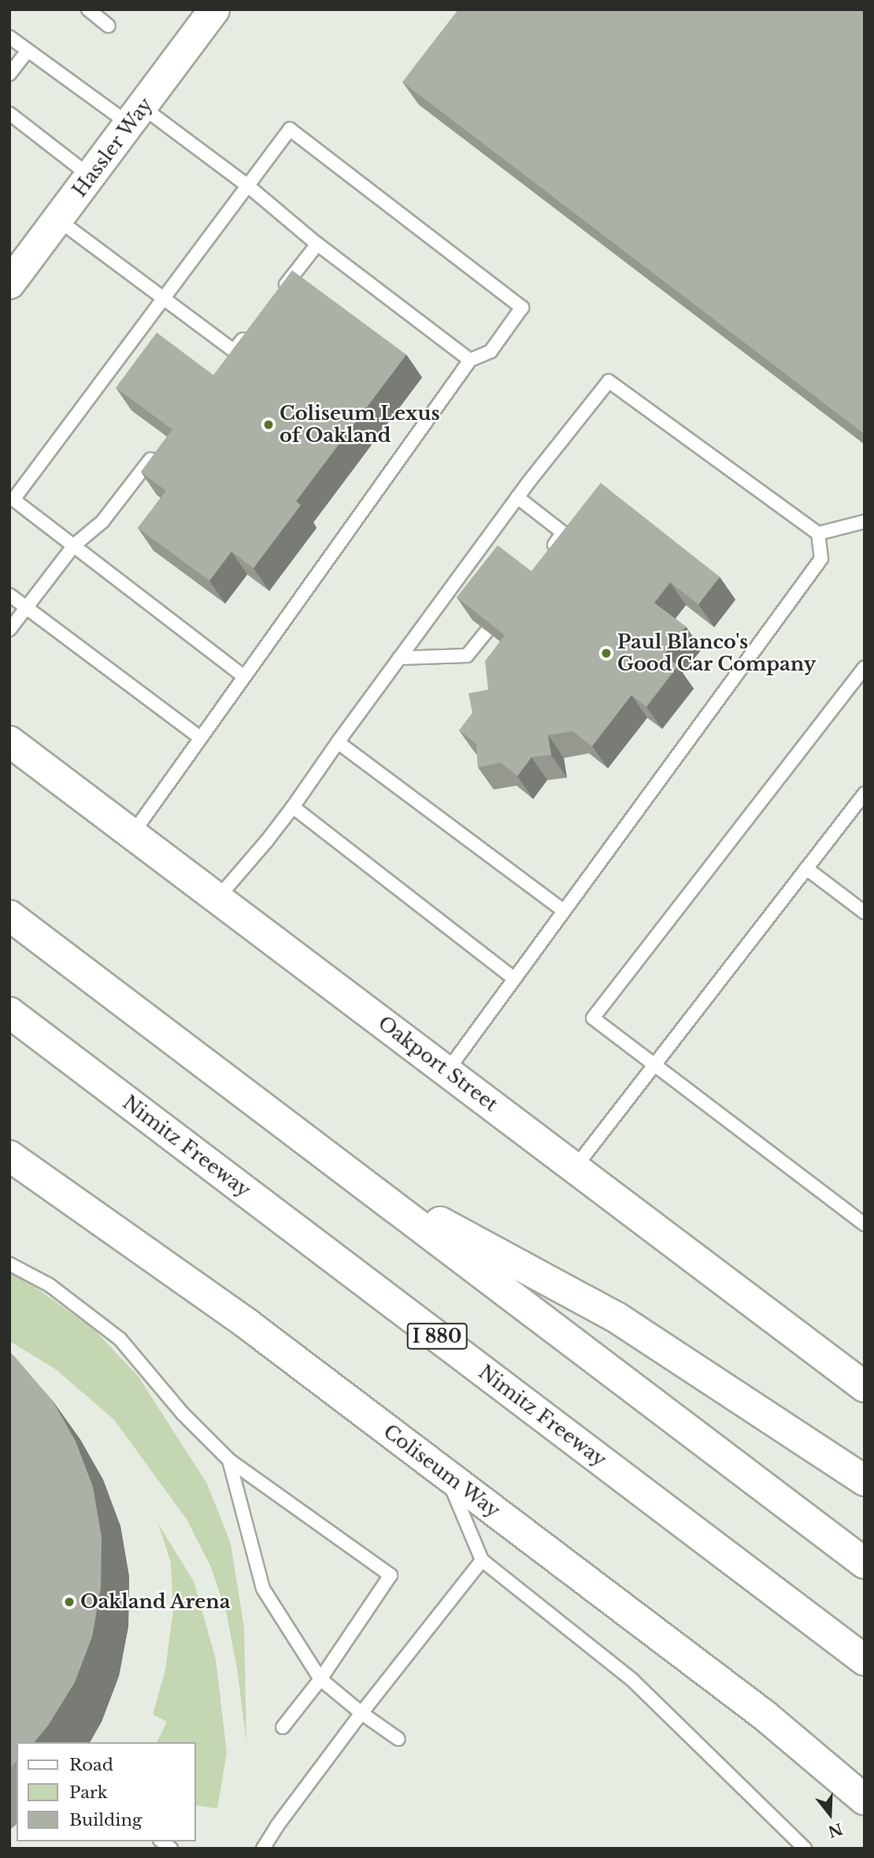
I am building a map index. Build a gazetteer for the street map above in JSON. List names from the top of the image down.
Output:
{
  "streets": {
    "main road": [
      "Hassler Way",
      "Oakport Street",
      "Nimitz Freeway",
      "I 880",
      "Coliseum Way"
    ]
  },
  "places": ["Coliseum Lexus of Oakland", "Paul Blanco's Good Car Company", "Oakland Arena"],
  "legend": ["Road", "Park", "Building"],
  "north": "bottom"
}
